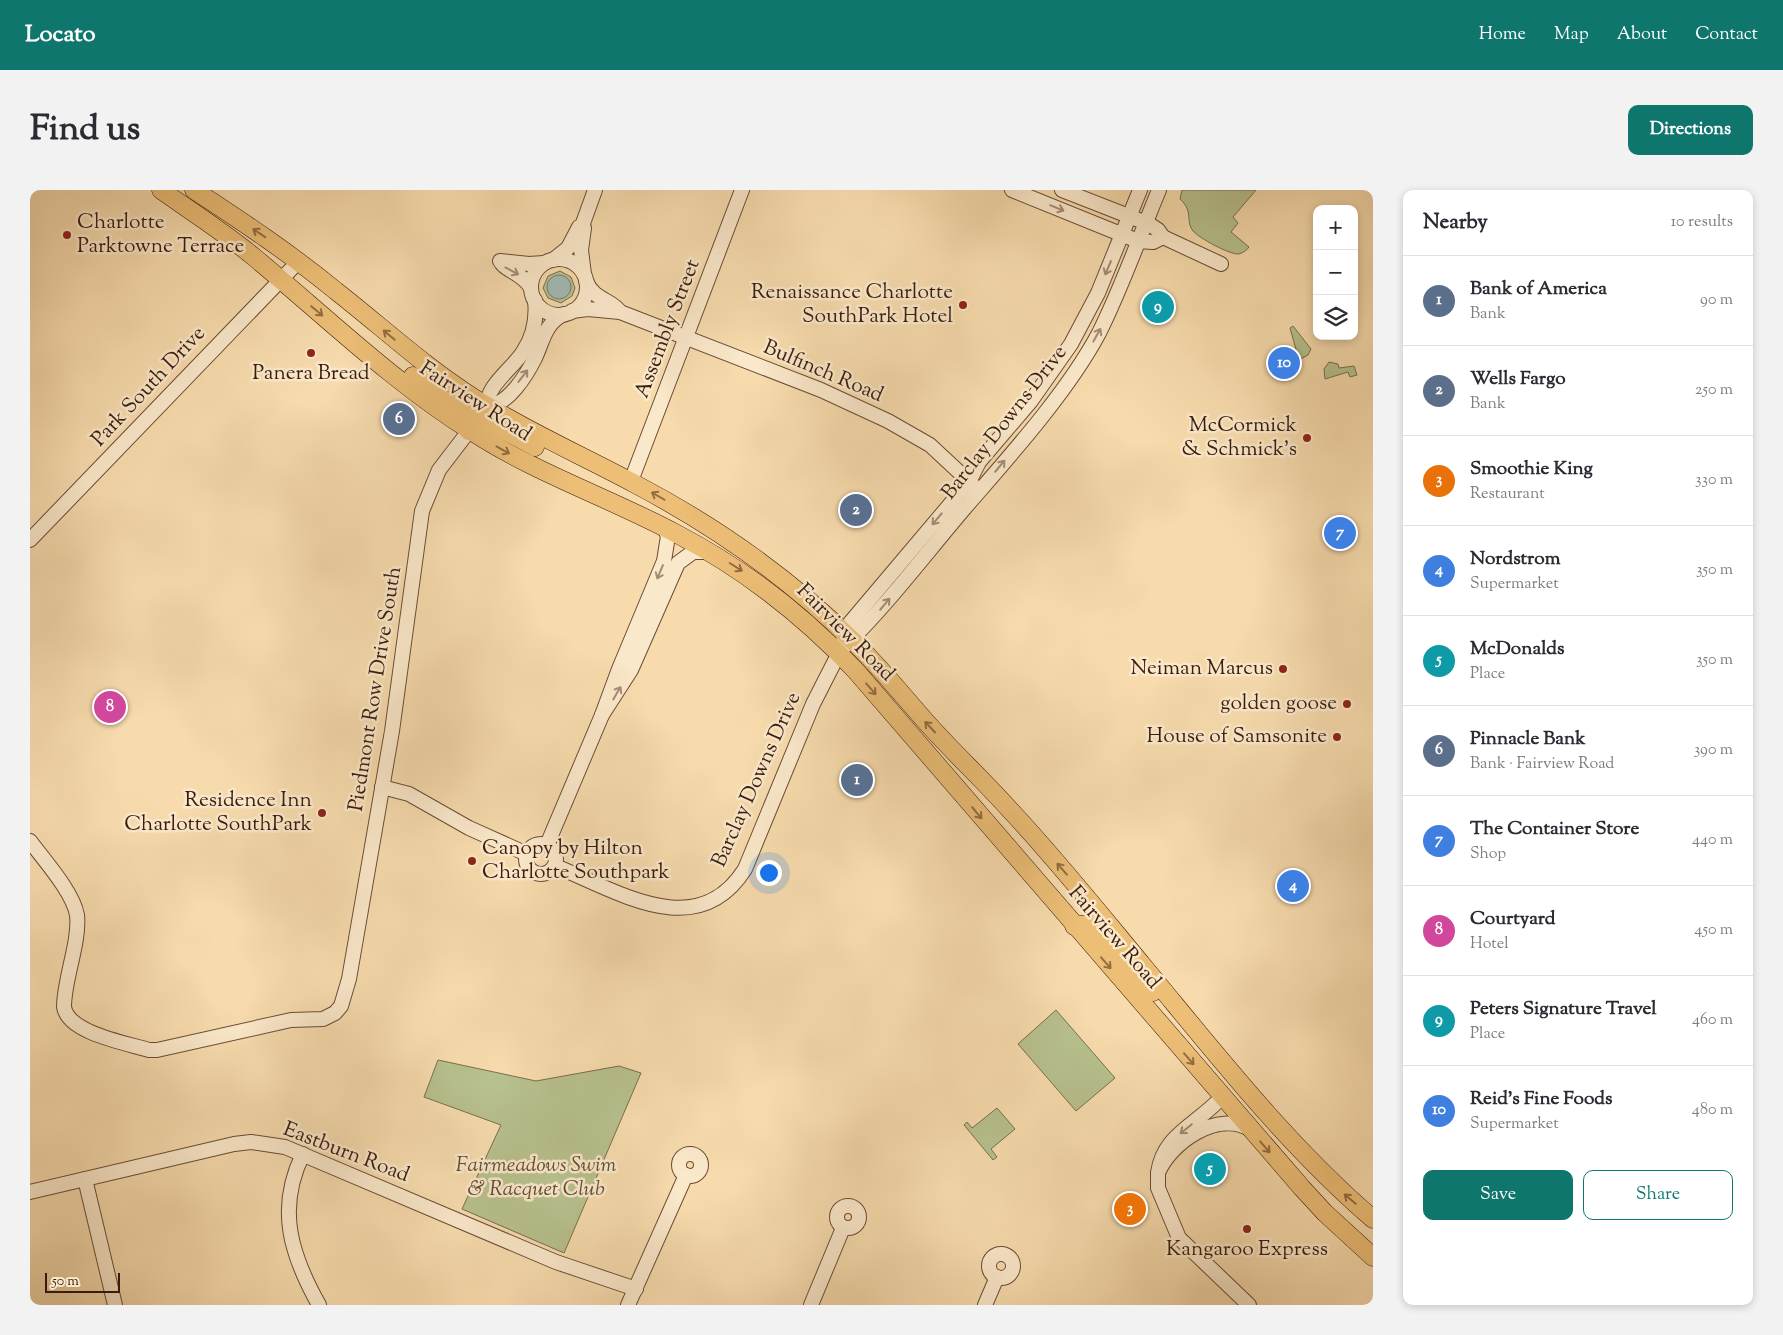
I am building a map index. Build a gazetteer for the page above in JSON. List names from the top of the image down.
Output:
{
  "streets": {
    "main road": ["Fairview Road"],
    "street": [
      "Assembly Street",
      "Bulfinch Road",
      "Park South Drive",
      "Barclay Downs Drive",
      "Piedmont Row Drive South",
      "Eastburn Road"
    ]
  },
  "crossings": [
    ["Assembly Street", "Bulfinch Road"],
    ["Assembly Street", "Fairview Road"],
    ["Bulfinch Road", "Barclay Downs Drive"],
    ["Bulfinch Road", "Piedmont Row Drive South"],
    ["Park South Drive", "Fairview Road"],
    ["Fairview Road", "Barclay Downs Drive"],
    ["Fairview Road", "Piedmont Row Drive South"]
  ],
  "parks": ["Fairmeadows Swim & Racquet Club"],
  "places": [
    "Charlotte Parktowne Terrace",
    "Renaissance Charlotte SouthPark Hotel",
    "Panera Bread",
    "McCormick & Schmick's",
    "Neiman Marcus",
    "golden goose",
    "House of Samsonite",
    "Residence Inn Charlotte SouthPark",
    "Canopy by Hilton Charlotte Southpark",
    "Kangaroo Express"
  ],
  "scale_bar": "50 m",
  "page": {
    "header": "Locato",
    "nav": [
      "Home",
      "Map",
      "About",
      "Contact"
    ],
    "title": "Find us",
    "buttons": [
      "Directions",
      ["Save", "Share"]
    ],
    "heading": ["Nearby", "10 results"],
    "map_buttons": ["+", "−"],
    "list": [
      {
        "mark": "1",
        "name": "Bank of America",
        "note": "Bank",
        "value": "90 m"
      },
      {
        "mark": "2",
        "name": "Wells Fargo",
        "note": "Bank",
        "value": "250 m"
      },
      {
        "mark": "3",
        "name": "Smoothie King",
        "note": "Restaurant",
        "value": "330 m"
      },
      {
        "mark": "4",
        "name": "Nordstrom",
        "note": "Supermarket",
        "value": "350 m"
      },
      {
        "mark": "5",
        "name": "McDonalds",
        "note": "Place",
        "value": "350 m"
      },
      {
        "mark": "6",
        "name": "Pinnacle Bank",
        "note": "Bank · Fairview Road",
        "value": "390 m"
      },
      {
        "mark": "7",
        "name": "The Container Store",
        "note": "Shop",
        "value": "440 m"
      },
      {
        "mark": "8",
        "name": "Courtyard",
        "note": "Hotel",
        "value": "450 m"
      },
      {
        "mark": "9",
        "name": "Peters Signature Travel",
        "note": "Place",
        "value": "460 m"
      },
      {
        "mark": "10",
        "name": "Reid's Fine Foods",
        "note": "Supermarket",
        "value": "480 m"
      }
    ],
    "pins": [
      "9",
      "10",
      "6",
      "2",
      "7",
      "8",
      "1",
      "4",
      "5",
      "3"
    ],
    "scale": "50 m"
  }
}
